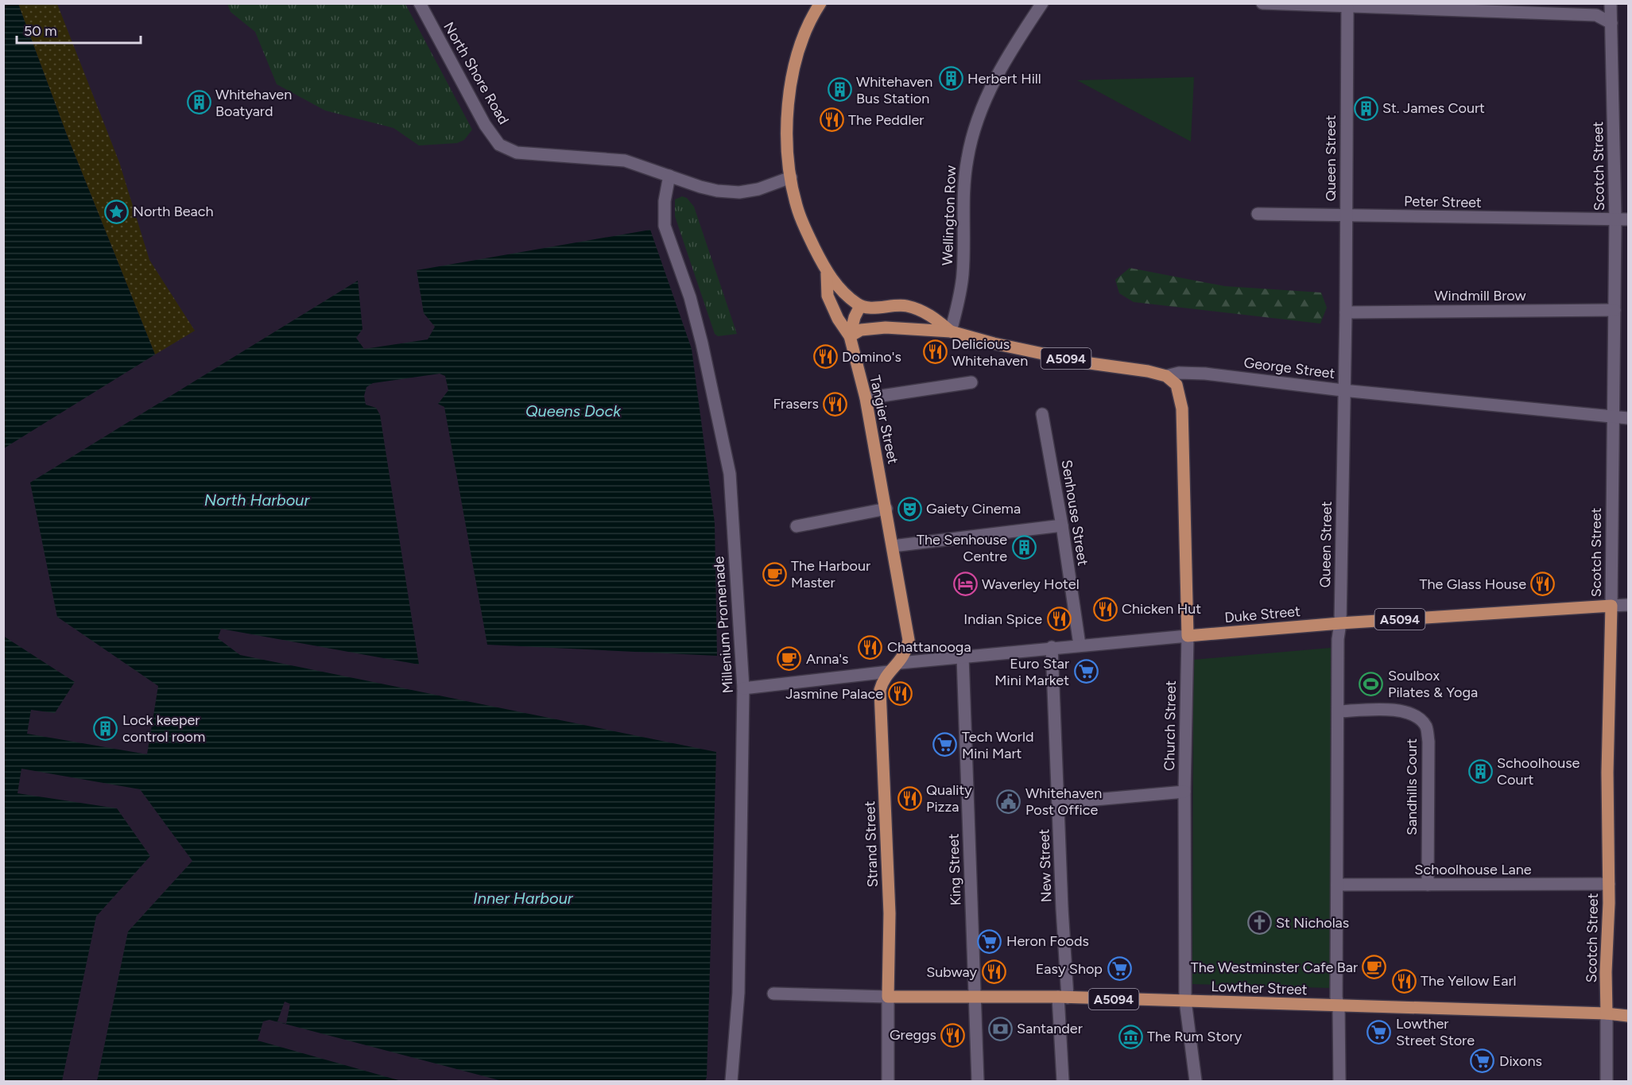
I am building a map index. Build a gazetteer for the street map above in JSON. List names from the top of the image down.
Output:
{
  "streets": {
    "main road": [
      "Scotch Street",
      "A5094",
      "George Street",
      "Tangier Street",
      "Duke Street",
      "Church Street",
      "Strand Street",
      "Lowther Street"
    ],
    "street": [
      "North Shore Road",
      "Queen Street",
      "Peter Street",
      "Wellington Row",
      "Windmill Brow",
      "Senhouse Street",
      "Millenium Promenade",
      "Sandhills Court",
      "New Street",
      "King Street",
      "Schoolhouse Lane"
    ]
  },
  "crossings": [
    ["North Shore Road", "Millenium Promenade"],
    ["Queen Street", "Peter Street"],
    ["Queen Street", "Windmill Brow"],
    ["Queen Street", "George Street"],
    ["Queen Street", "Duke Street"],
    ["Queen Street", "Sandhills Court"],
    ["Queen Street", "Schoolhouse Lane"],
    ["Queen Street", "Lowther Street"],
    ["Scotch Street", "Peter Street"],
    ["Scotch Street", "Windmill Brow"],
    ["Scotch Street", "George Street"],
    ["Scotch Street", "Duke Street"],
    ["Scotch Street", "Schoolhouse Lane"],
    ["Scotch Street", "Lowther Street"],
    ["Wellington Row", "George Street"],
    ["George Street", "Tangier Street"],
    ["George Street", "Church Street"],
    ["Tangier Street", "Duke Street"],
    ["Senhouse Street", "Duke Street"],
    ["Duke Street", "Church Street"],
    ["Duke Street", "New Street"],
    ["Duke Street", "King Street"],
    ["Church Street", "Lowther Street"],
    ["Sandhills Court", "Schoolhouse Lane"],
    ["Strand Street", "Lowther Street"],
    ["New Street", "Lowther Street"],
    ["King Street", "Lowther Street"]
  ],
  "water": ["Queens Dock", "North Harbour", "Inner Harbour"],
  "places": {
    "building": [
      "Herbert Hill",
      "Whitehaven Bus Station",
      "Whitehaven Boatyard",
      "St. James Court",
      "The Senhouse Centre",
      "Lock keeper control room",
      "Schoolhouse Court"
    ],
    "restaurant": [
      "The Peddler",
      "Delicious Whitehaven",
      "Domino's",
      "Frasers",
      "The Glass House",
      "Chicken Hut",
      "Indian Spice",
      "Chattanooga",
      "Jasmine Palace",
      "Quality Pizza",
      "Subway",
      "The Yellow Earl",
      "Greggs"
    ],
    "place": ["North Beach"],
    "theatre": ["Gaiety Cinema"],
    "cafe": ["The Harbour Master", "Anna's", "The Westminster Cafe Bar"],
    "hotel": ["Waverley Hotel"],
    "supermarket": [
      "Euro Star Mini Market",
      "Tech World Mini Mart",
      "Heron Foods",
      "Easy Shop",
      "Lowther Street Store",
      "Dixons"
    ],
    "sports": ["Soulbox Pilates & Yoga"],
    "public building": ["Whitehaven Post Office"],
    "church": ["St Nicholas"],
    "bank": ["Santander"],
    "museum": ["The Rum Story"]
  },
  "scale_bar": "50 m"
}
